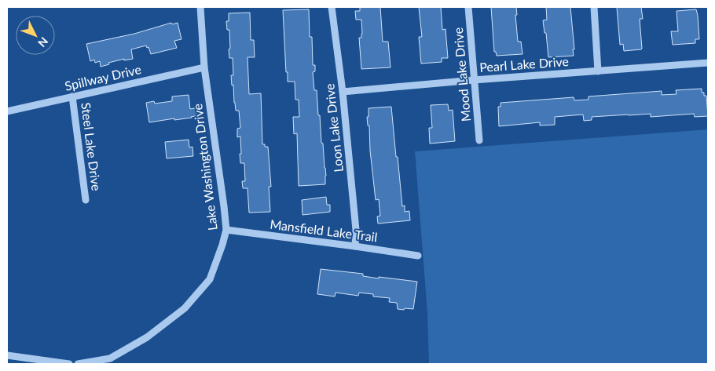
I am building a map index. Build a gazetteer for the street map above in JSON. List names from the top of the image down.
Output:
{
  "streets": {
    "street": [
      "Pearl Lake Drive",
      "Mood Lake Drive",
      "Spillway Drive",
      "Loon Lake Drive",
      "Steel Lake Drive",
      "Lake Washington Drive",
      "Mansfield Lake Trail"
    ]
  },
  "crossings": [
    ["Pearl Lake Drive", "Mood Lake Drive"],
    ["Pearl Lake Drive", "Loon Lake Drive"],
    ["Spillway Drive", "Steel Lake Drive"],
    ["Spillway Drive", "Lake Washington Drive"],
    ["Loon Lake Drive", "Mansfield Lake Trail"],
    ["Lake Washington Drive", "Mansfield Lake Trail"]
  ],
  "north": "bottom right"
}
